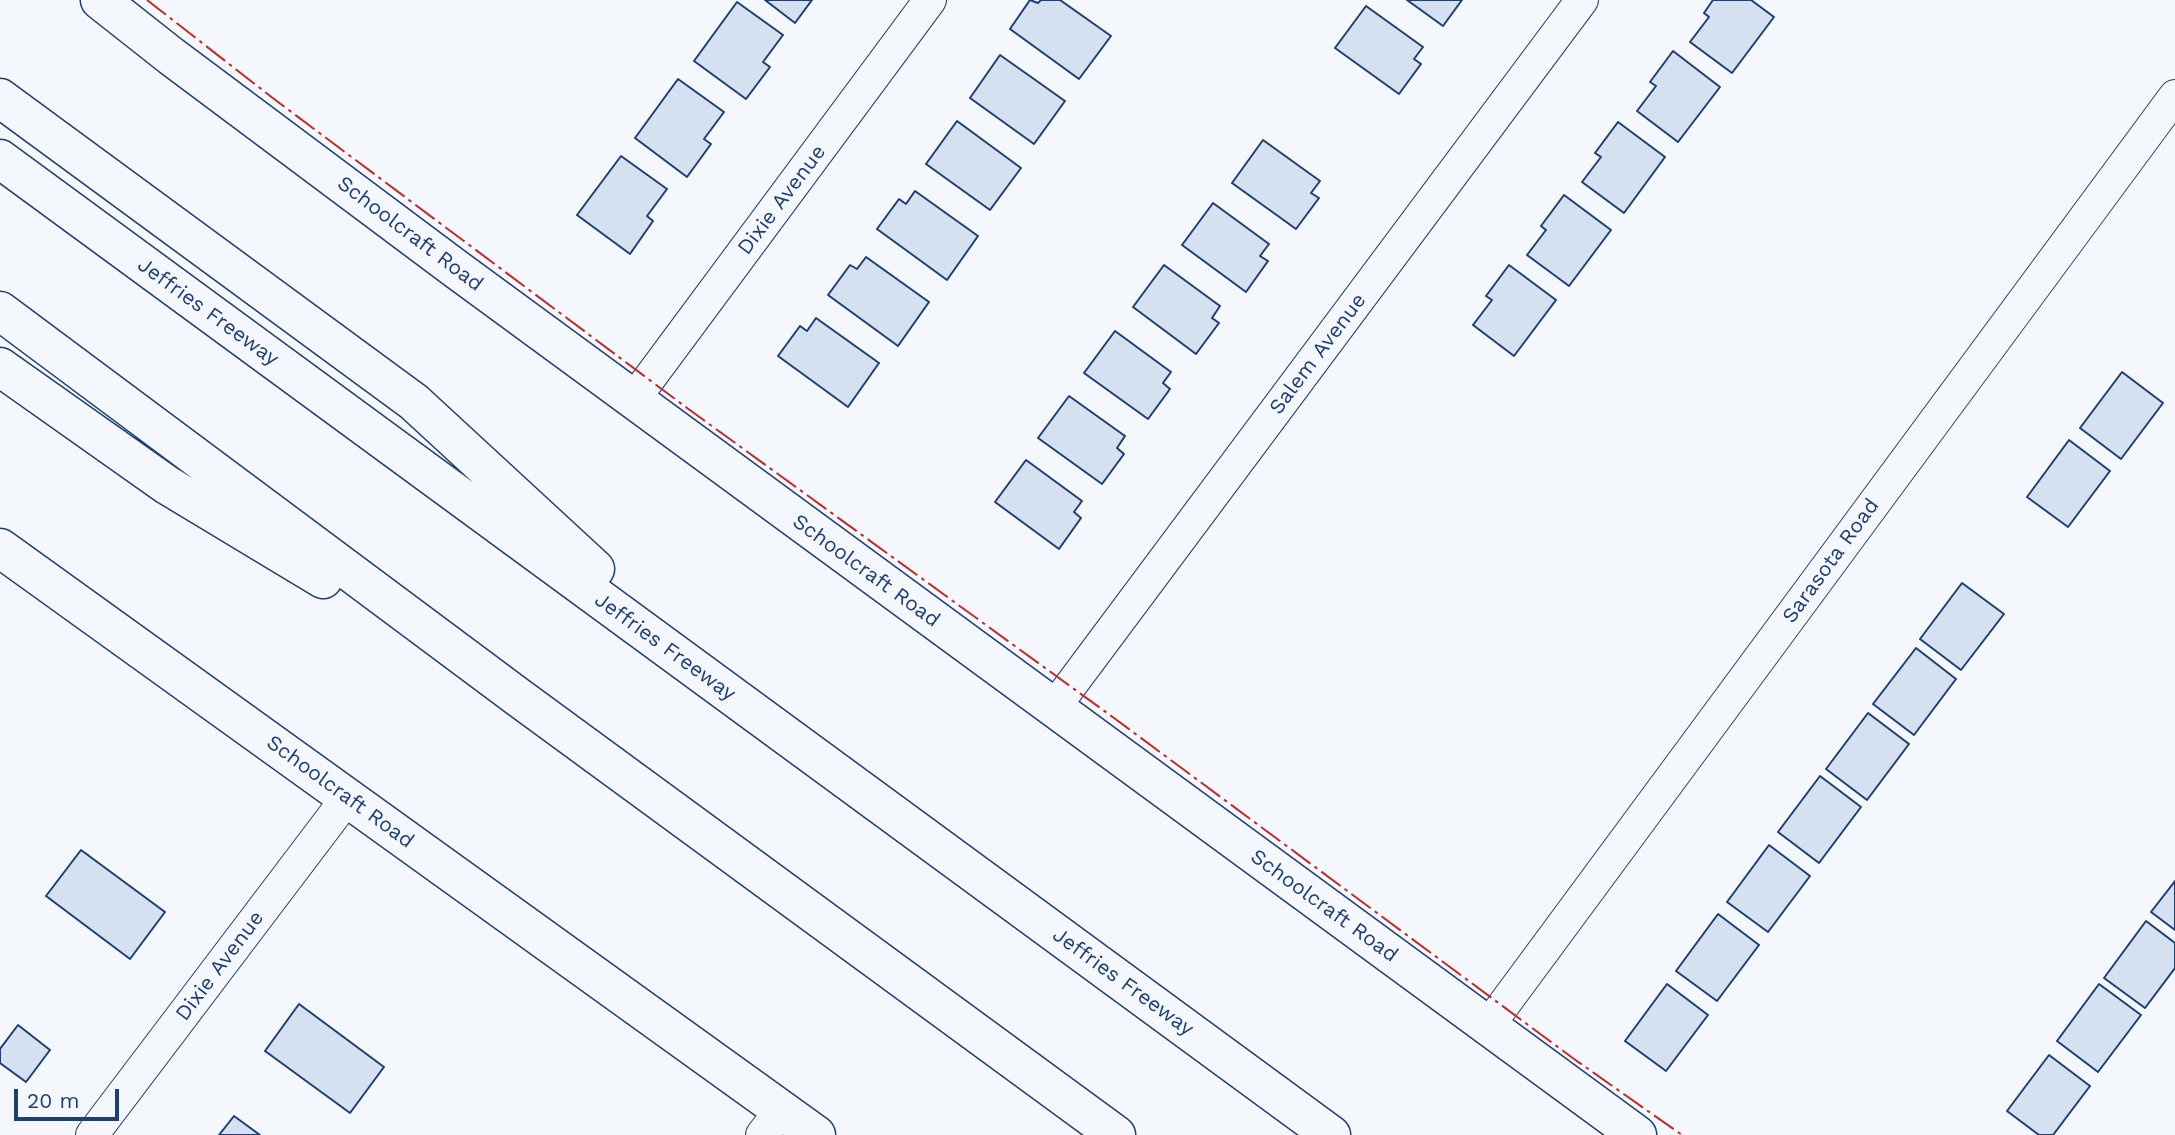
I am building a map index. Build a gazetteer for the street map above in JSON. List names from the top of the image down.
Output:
{
  "streets": {
    "main road": ["Schoolcraft Road", "Jeffries Freeway"],
    "street": ["Dixie Avenue", "Salem Avenue", "Sarasota Road"]
  },
  "crossings": [
    ["Dixie Avenue", "Schoolcraft Road"],
    ["Schoolcraft Road", "Salem Avenue"],
    ["Schoolcraft Road", "Sarasota Road"]
  ],
  "scale_bar": "20 m"
}
